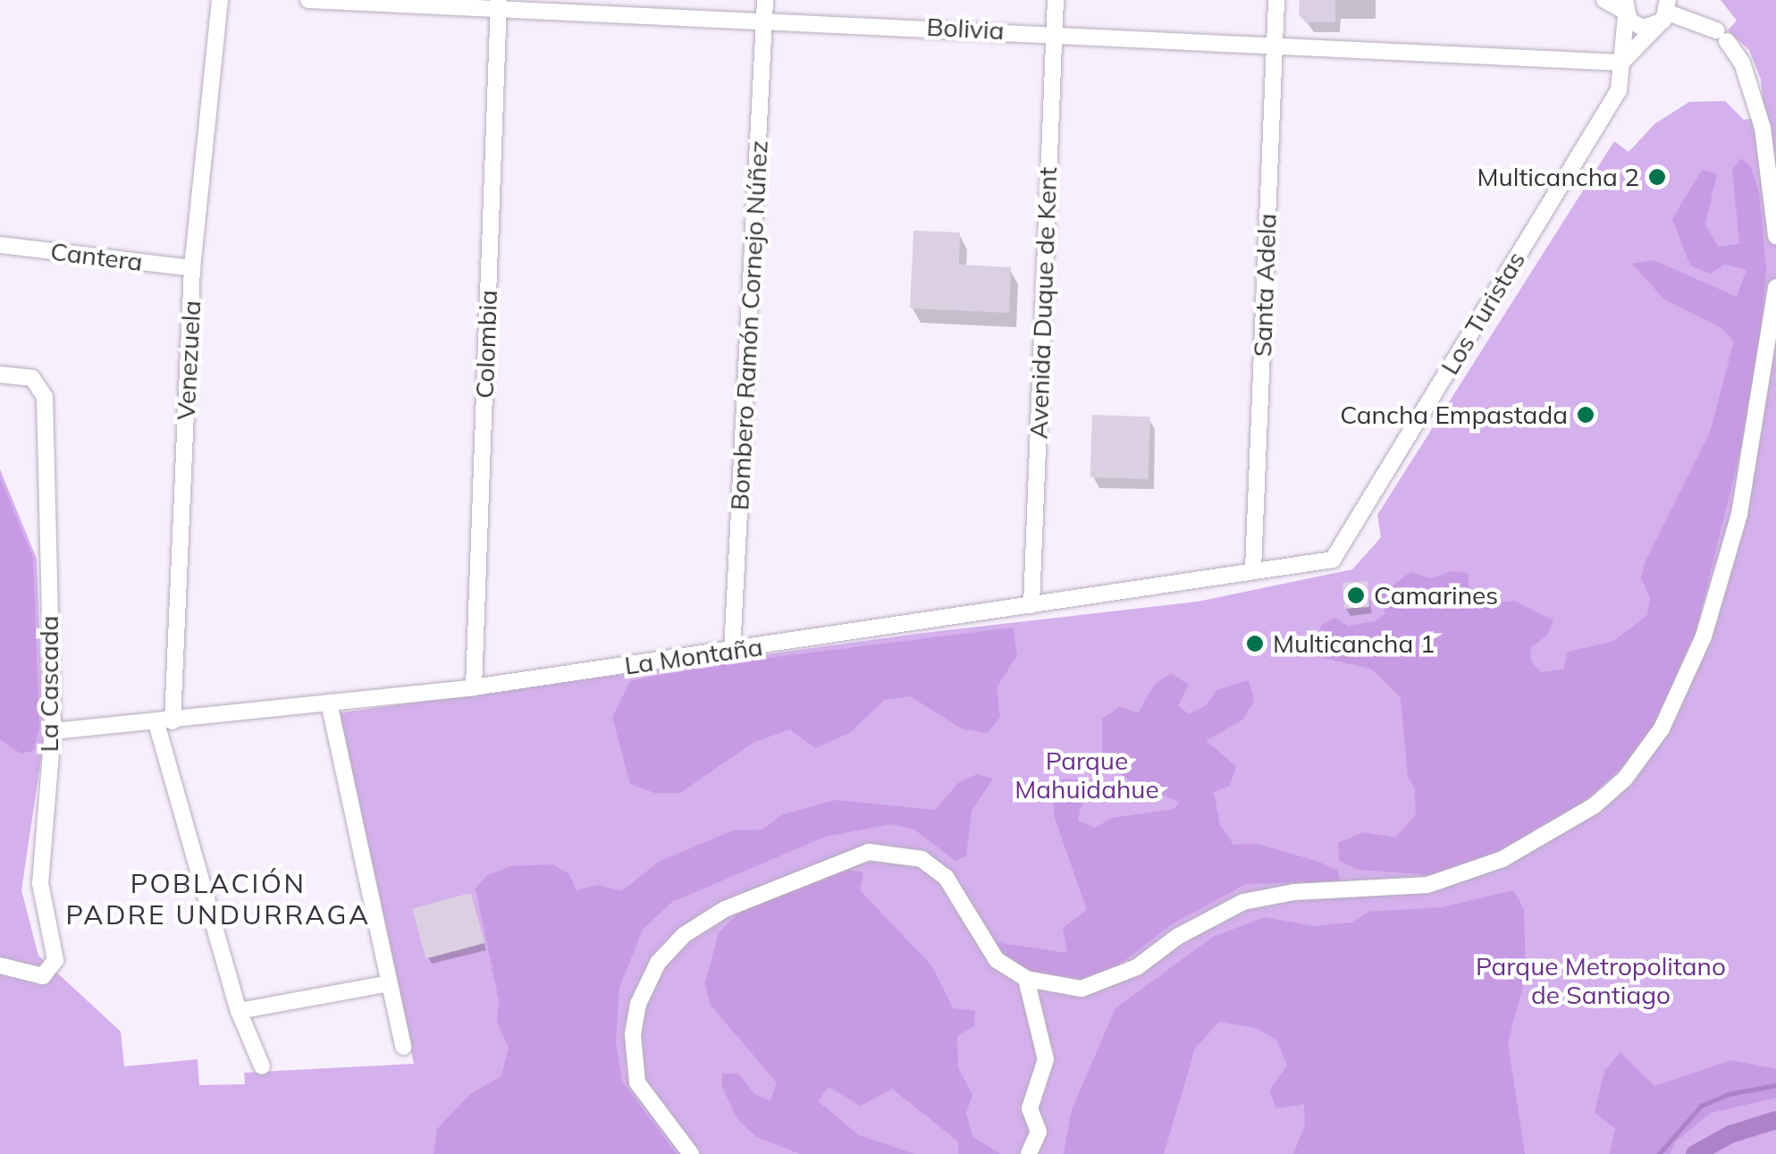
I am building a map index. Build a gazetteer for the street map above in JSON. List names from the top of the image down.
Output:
{
  "streets": {
    "street": [
      "Bolivia",
      "Cantera",
      "Santa Adela",
      "Avenida Duque de Kent",
      "Los Turistas",
      "Bombero Ramón Cornejo Núñez",
      "Colombia",
      "Venezuela",
      "La Montaña",
      "La Cascada"
    ]
  },
  "crossings": [
    ["Bolivia", "Santa Adela"],
    ["Bolivia", "Avenida Duque de Kent"],
    ["Bolivia", "Los Turistas"],
    ["Bolivia", "Bombero Ramón Cornejo Núñez"],
    ["Bolivia", "Colombia"],
    ["Cantera", "Venezuela"],
    ["Santa Adela", "La Montaña"],
    ["Avenida Duque de Kent", "La Montaña"],
    ["Los Turistas", "La Montaña"],
    ["Bombero Ramón Cornejo Núñez", "La Montaña"],
    ["Colombia", "La Montaña"],
    ["Venezuela", "La Montaña"],
    ["La Montaña", "La Cascada"]
  ],
  "districts": ["POBLACIÓN PADRE UNDURRAGA"],
  "parks": ["Parque Mahuidahue", "Parque Metropolitano de Santiago"],
  "places": [
    "Multicancha 2",
    "Cancha Empastada",
    "Camarines",
    "Multicancha 1"
  ]
}
